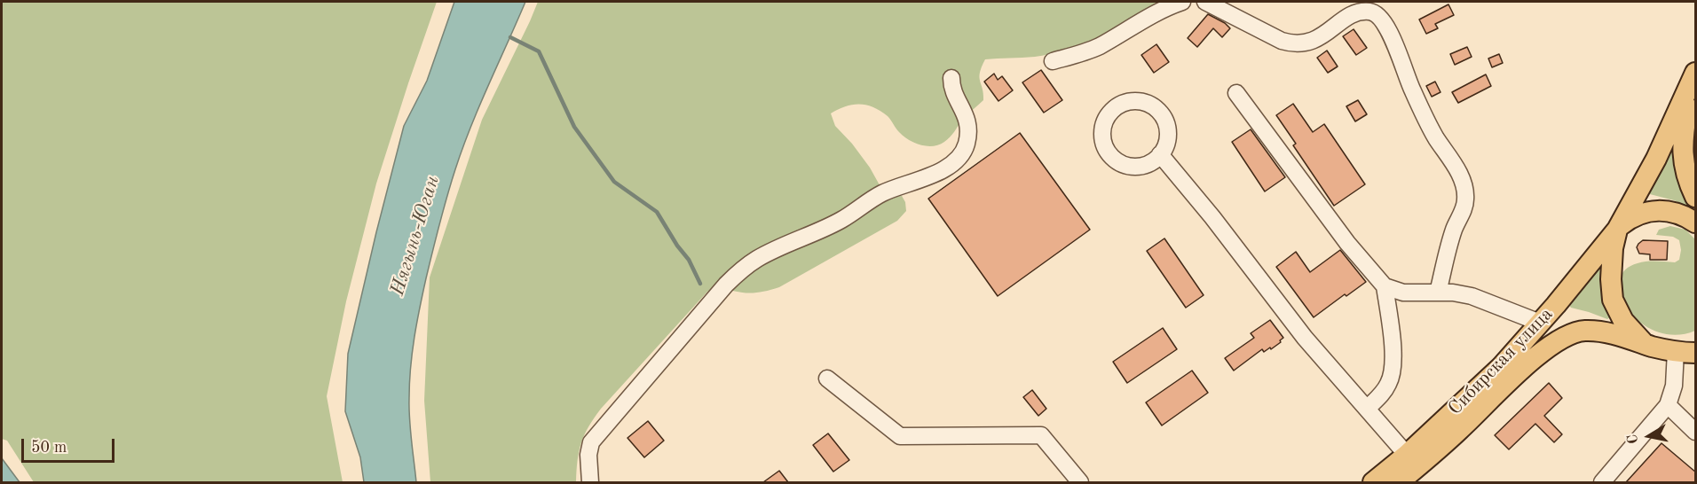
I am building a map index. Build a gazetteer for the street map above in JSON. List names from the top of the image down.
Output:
{
  "streets": {
    "main road": ["Сибирская улица"]
  },
  "water": ["Нягынь-Юган"],
  "scale_bar": "50 m",
  "north": "left"
}
